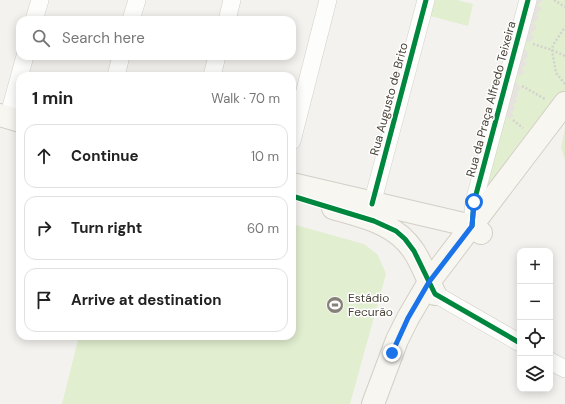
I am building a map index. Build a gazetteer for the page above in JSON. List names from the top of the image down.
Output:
{
  "streets": {
    "street": ["Rua Augusto de Brito", "Rua da Praça Alfredo Teixeira"]
  },
  "places": {
    "sports": ["Estádio Fecurão"]
  },
  "page": {
    "search": "Search here",
    "heading": ["1 min", "Walk · 70 m"],
    "list": [
      ["Continue", "10 m"],
      ["Turn right", "60 m"],
      "Arrive at destination"
    ],
    "map_buttons": ["+", "−"]
  }
}
